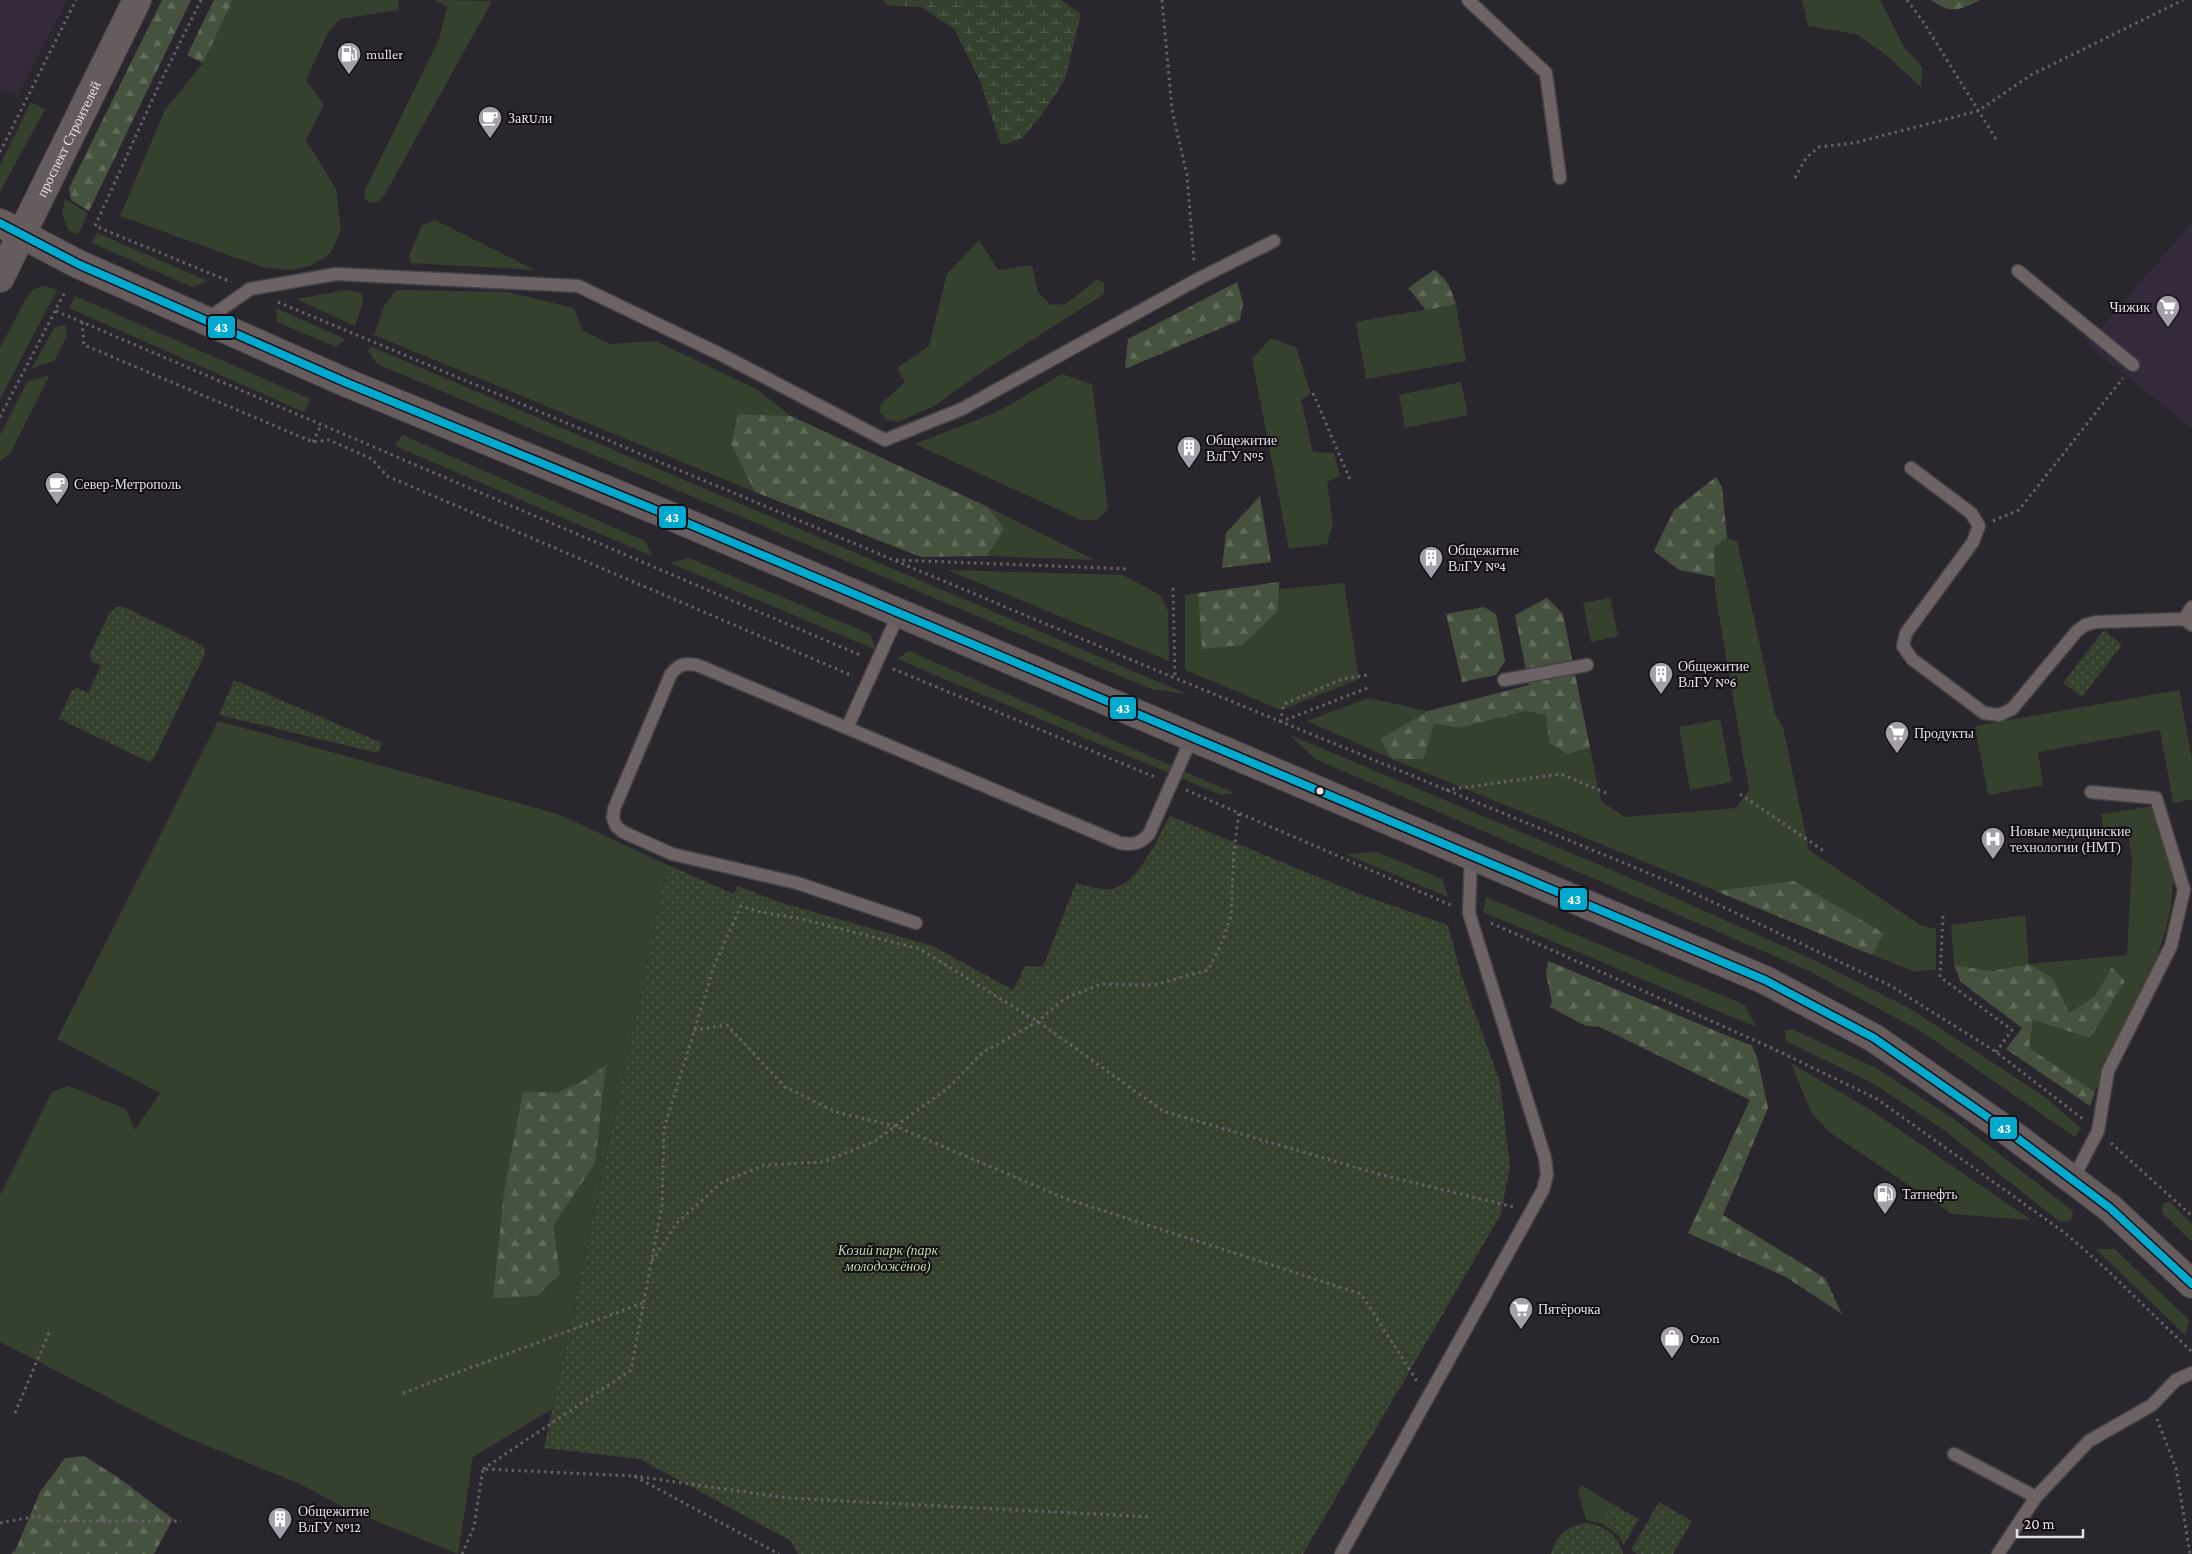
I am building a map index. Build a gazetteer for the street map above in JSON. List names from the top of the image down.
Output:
{
  "streets": {
    "main road": ["проспект Строителей"]
  },
  "parks": ["Козий парк (парк молодожёнов)"],
  "places": {
    "fuel station": ["muller", "Татнефть"],
    "cafe": ["ЗаRUли", "Север-Метрополь"],
    "supermarket": ["Чижик", "Продукты", "Пятёрочка"],
    "building": [
      "Общежитие ВлГУ №5",
      "Общежитие ВлГУ №4",
      "Общежитие ВлГУ №6",
      "Общежитие ВлГУ №12"
    ],
    "hospital": ["Новые медицинские технологии (НМТ)"],
    "shop": ["Ozon"]
  },
  "lines": ["transit line 43"],
  "scale_bar": "20 m"
}
